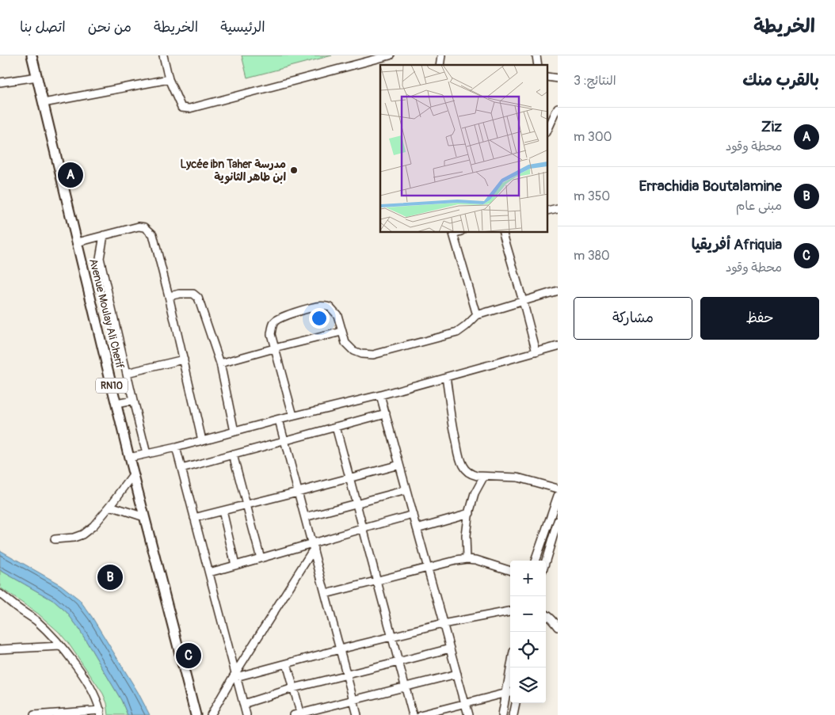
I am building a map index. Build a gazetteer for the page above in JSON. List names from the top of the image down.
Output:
{
  "streets": {
    "main road": ["Avenue Moulay Ali Cherif", "RN10"]
  },
  "places": ["Lycée ibn Taher مدرسة ابن طاهر الثانوية"],
  "page": {
    "header": "الخريطة",
    "nav": [
      "الرئيسية",
      "الخريطة",
      "من نحن",
      "اتصل بنا"
    ],
    "heading": ["بالقرب منك", "النتائج: 3"],
    "list": [
      {
        "mark": "A",
        "name": "Ziz",
        "note": "محطة وقود",
        "value": "300 m"
      },
      {
        "mark": "B",
        "name": "Errachidia Boutalamine",
        "note": "مبنى عام",
        "value": "350 m"
      },
      {
        "mark": "C",
        "name": "Afriquia أفريقيا",
        "note": "محطة وقود",
        "value": "380 m"
      }
    ],
    "pins": ["A", "B", "C"],
    "buttons": ["حفظ", "مشاركة"],
    "map_buttons": ["+", "−"]
  }
}
